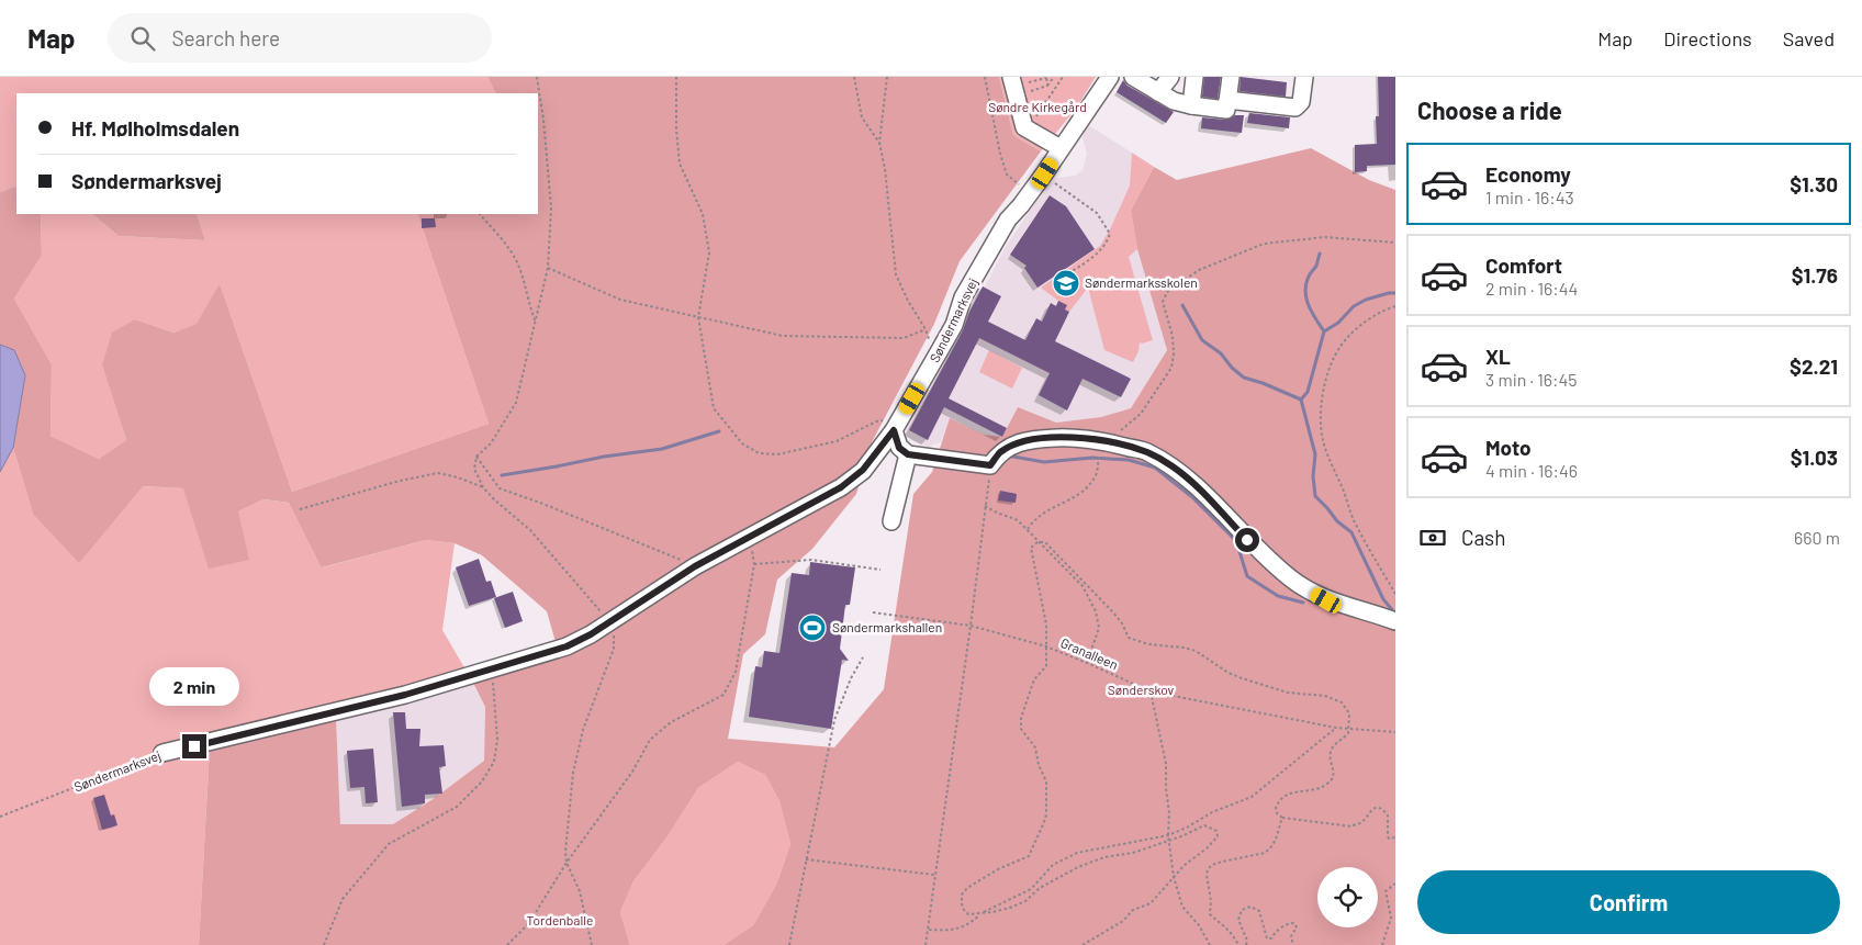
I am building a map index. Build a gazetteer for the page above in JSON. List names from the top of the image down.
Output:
{
  "streets": {
    "street": ["Søndermarksvej"],
    "path": ["Granalleen"]
  },
  "parks": ["Søndre Kirkegård", "Sønderskov", "Tordenballe"],
  "places": {
    "school or university": ["Søndermarksskolen"],
    "sports": ["Søndermarkshallen"]
  },
  "page": {
    "header": "Map",
    "search": "Search here",
    "nav": ["Map", "Directions", "Saved"],
    "heading": "Choose a ride",
    "banner": ["Hf. Mølholmsdalen", "Søndermarksvej"],
    "list": [
      {
        "name": "Economy",
        "note": "1 min · 16:43",
        "value": "$1.30"
      },
      {
        "name": "Comfort",
        "note": "2 min · 16:44",
        "value": "$1.76"
      },
      {
        "name": "XL",
        "note": "3 min · 16:45",
        "value": "$2.21"
      },
      {
        "name": "Moto",
        "note": "4 min · 16:46",
        "value": "$1.03"
      }
    ],
    "pay": ["Cash", "660 m"],
    "bubble": "2 min",
    "buttons": "Confirm"
  }
}
